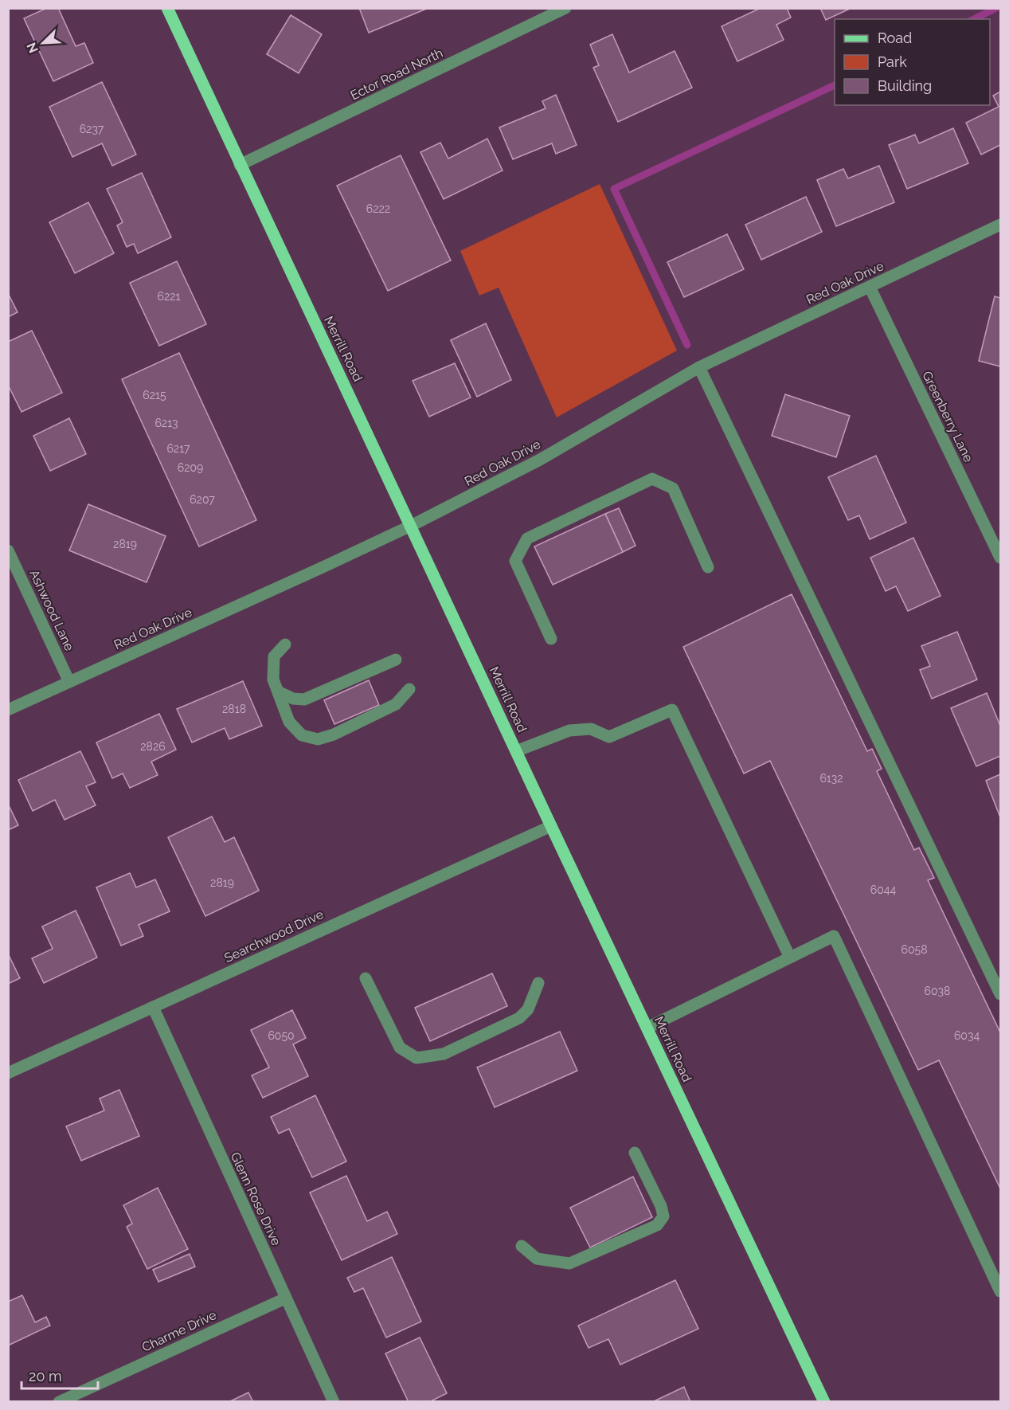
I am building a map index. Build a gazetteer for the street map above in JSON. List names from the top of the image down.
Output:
{
  "streets": {
    "main road": ["Merrill Road"],
    "street": [
      "Ector Road North",
      "Red Oak Drive",
      "Greenberry Lane",
      "Ashwood Lane",
      "Searchwood Drive",
      "Glenn Rose Drive",
      "Charme Drive"
    ]
  },
  "crossings": [
    ["Ector Road North", "Merrill Road"],
    ["Red Oak Drive", "Merrill Road"],
    ["Red Oak Drive", "Greenberry Lane"],
    ["Red Oak Drive", "Ashwood Lane"],
    ["Merrill Road", "Searchwood Drive"],
    ["Searchwood Drive", "Glenn Rose Drive"],
    ["Glenn Rose Drive", "Charme Drive"]
  ],
  "house_numbers": [
    "6237",
    "6222",
    "6221",
    "6215",
    "6213",
    "6217",
    "6209",
    "6207",
    "2819",
    "2818",
    "2826",
    "6132",
    "2819",
    "6044",
    "6058",
    "6038",
    "6050",
    "6034"
  ],
  "legend": ["Road", "Park", "Building"],
  "scale_bar": "20 m",
  "north": "bottom left"
}
